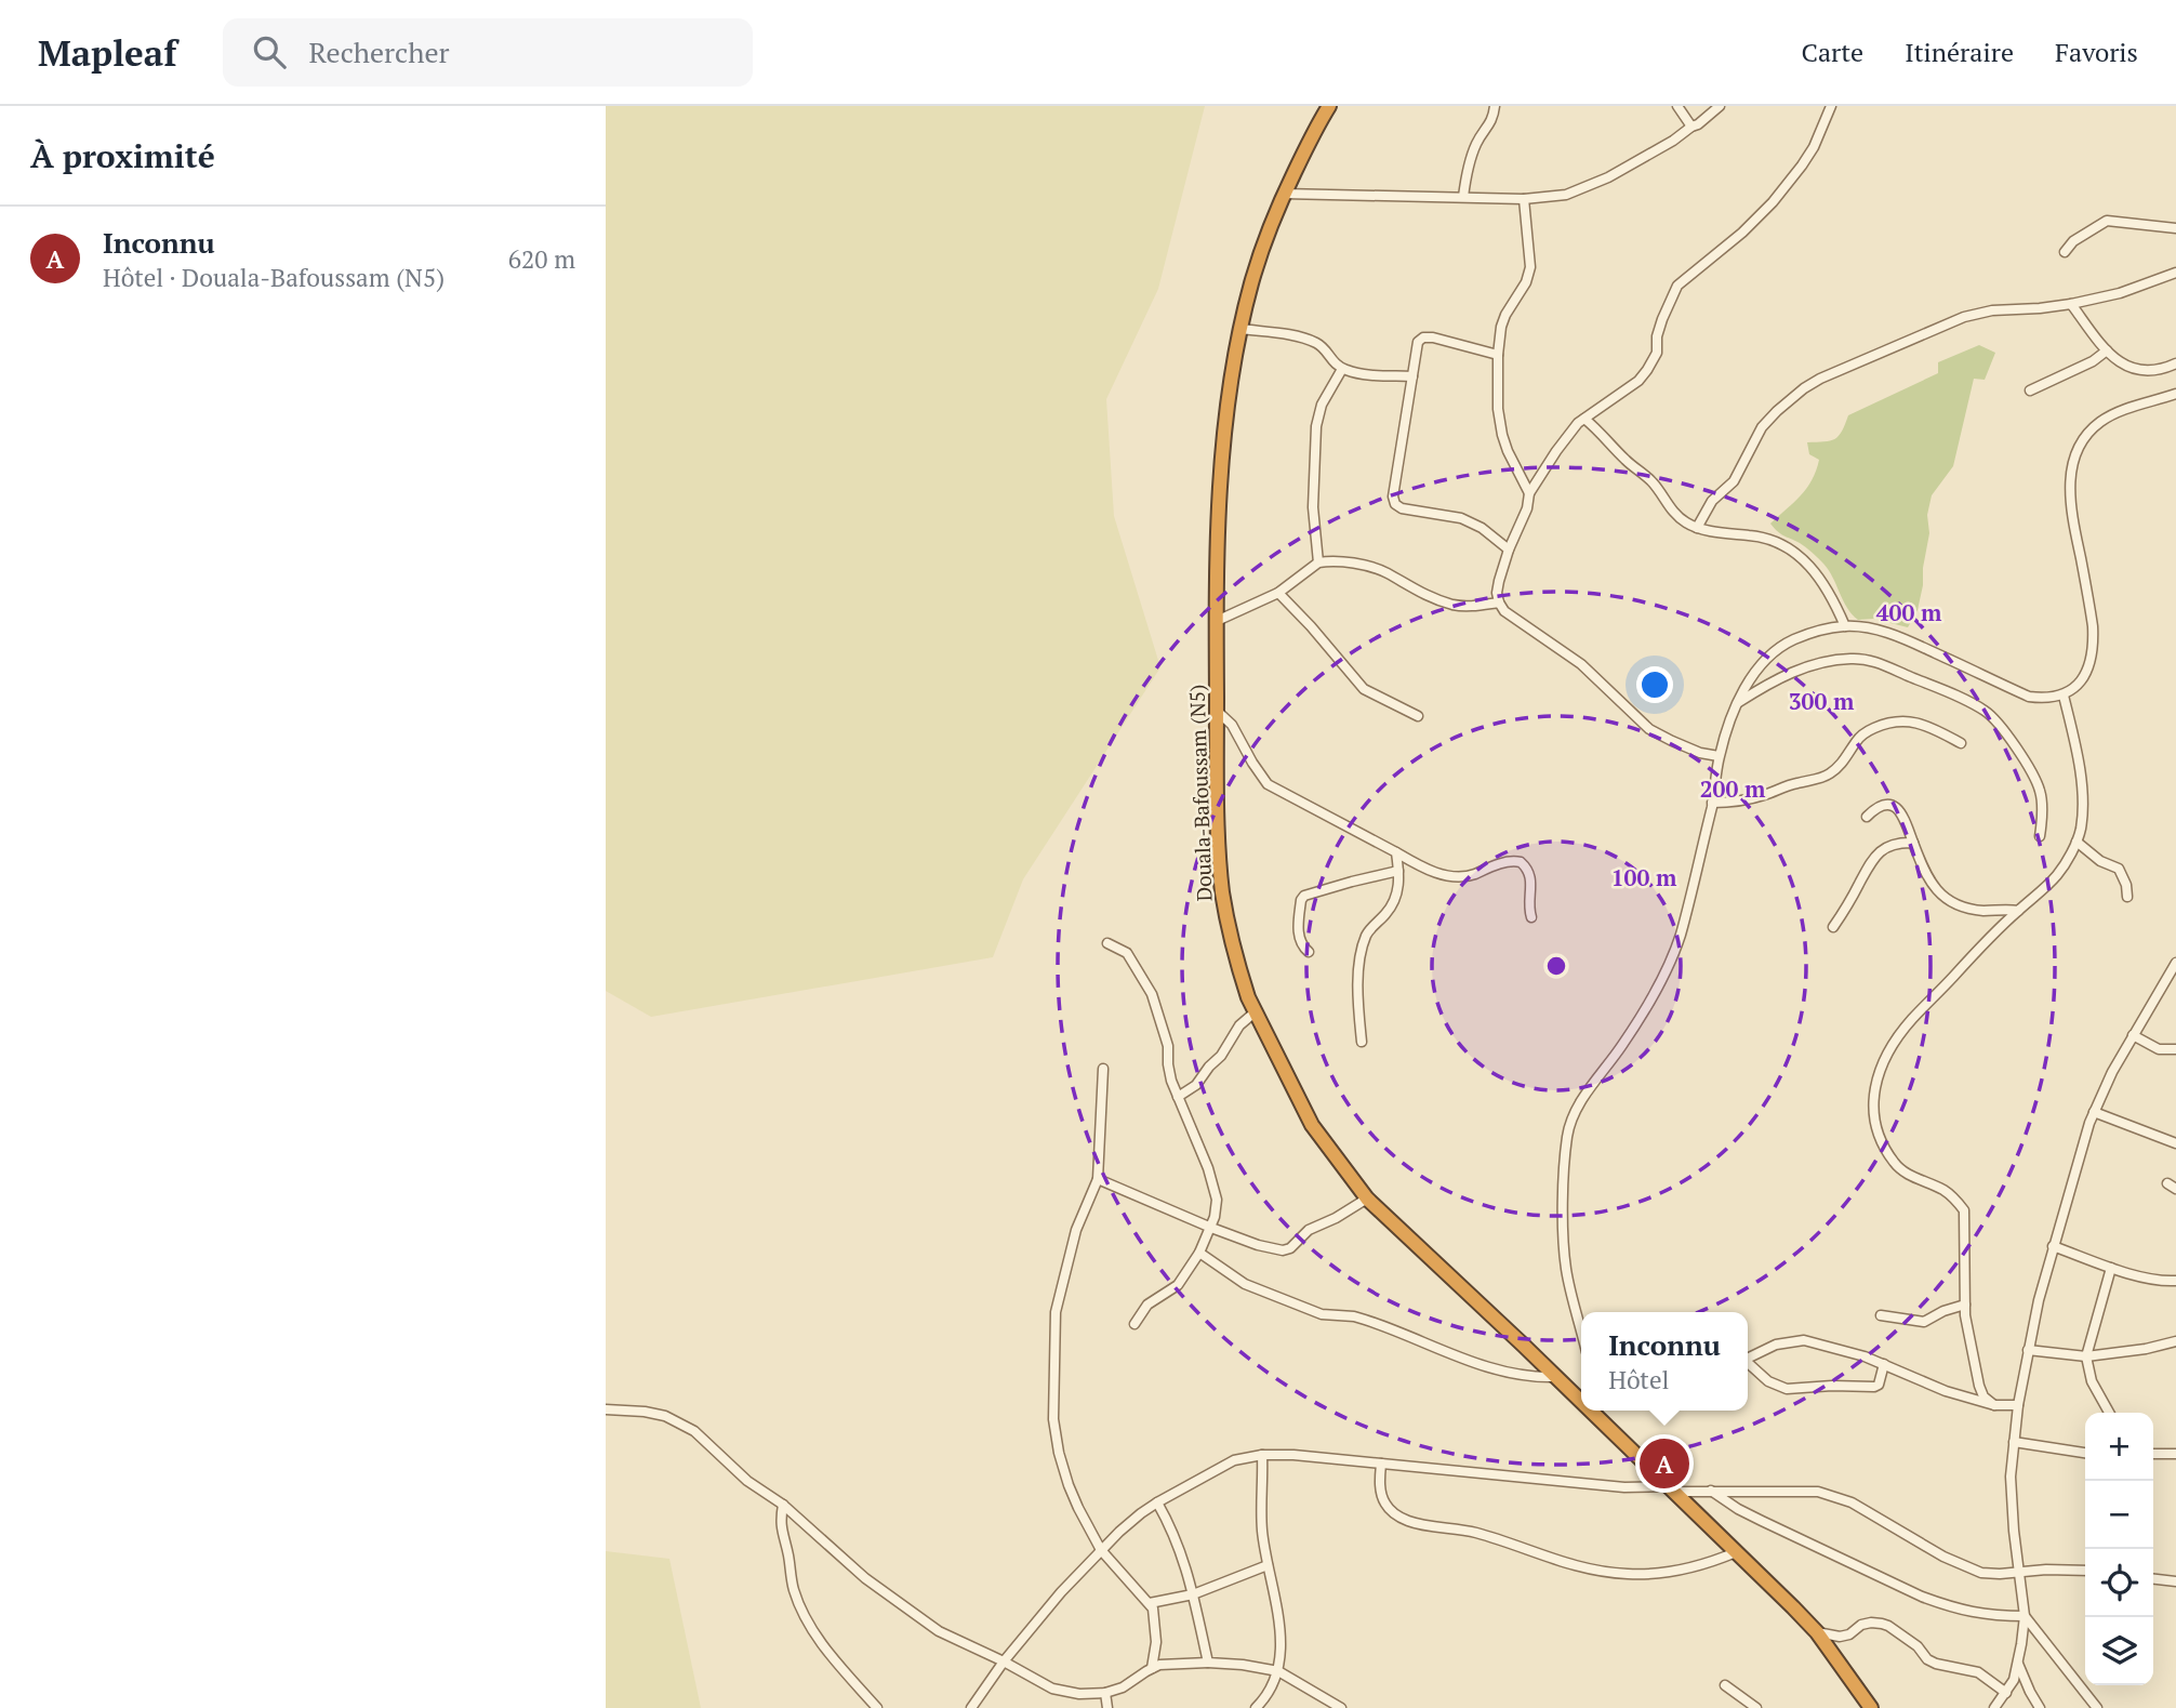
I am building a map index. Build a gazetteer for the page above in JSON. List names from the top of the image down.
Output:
{
  "streets": {
    "highway": ["Douala-Bafoussam (N5)"]
  },
  "page": {
    "header": "Mapleaf",
    "search": "Rechercher",
    "nav": ["Carte", "Itinéraire", "Favoris"],
    "heading": "À proximité",
    "list": [
      {
        "mark": "A",
        "name": "Inconnu",
        "note": "Hôtel · Douala-Bafoussam (N5)",
        "value": "620 m"
      }
    ],
    "popup": ["Inconnu", "Hôtel"],
    "map_buttons": ["+", "−"],
    "pins": "A"
  },
  "rings": [
    "400 m",
    "300 m",
    "200 m",
    "100 m"
  ]
}
